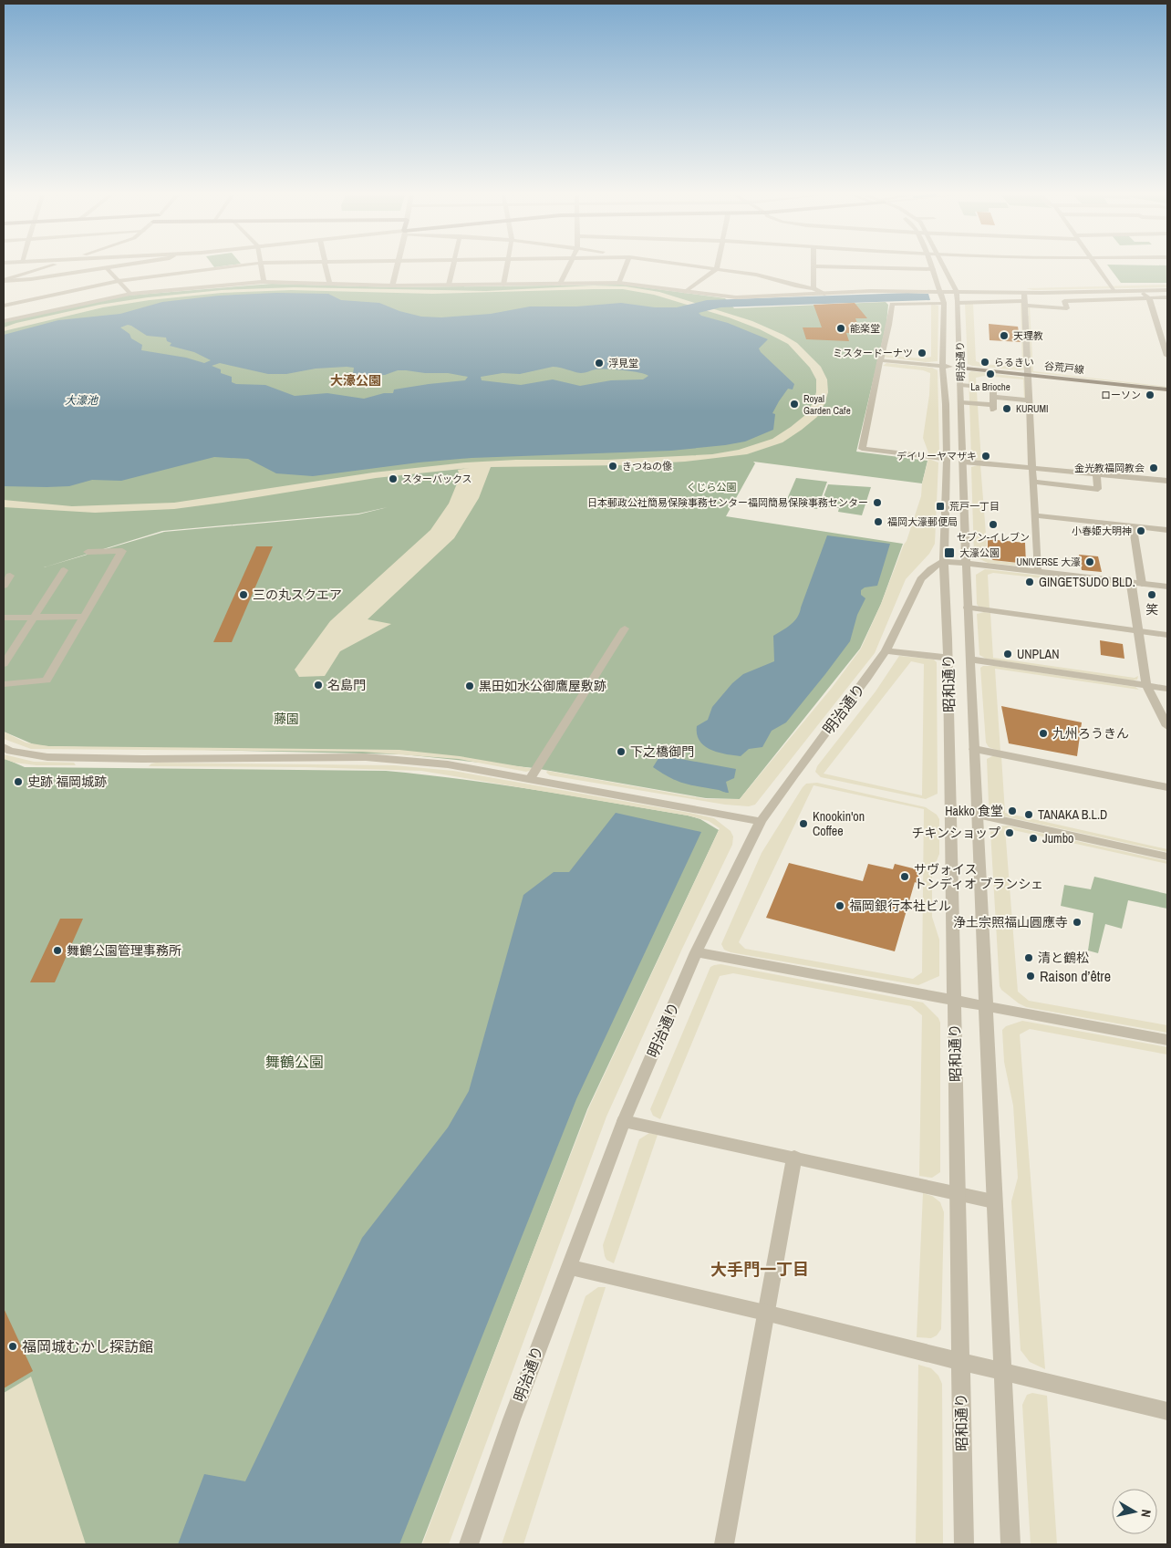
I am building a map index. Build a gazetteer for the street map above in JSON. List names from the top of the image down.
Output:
{
  "streets": {
    "main road": ["谷荒戸線"],
    "street": ["明治通り", "昭和通り"]
  },
  "crossings": [
    ["明治通り", "谷荒戸線"],
    ["明治通り", "昭和通り"]
  ],
  "districts": ["大濠公園", "大手門一丁目"],
  "water": ["大濠池"],
  "parks": ["くじら公園", "藤園", "舞鶴公園"],
  "places": {
    "other": [
      "能楽堂",
      "天理教",
      "ミスタードーナツ",
      "らるきい",
      "浮見堂",
      "La Brioche",
      "ローソン",
      "Royal Garden Cafe",
      "KURUMI",
      "デイリーヤマザキ",
      "きつねの像",
      "金光教福岡教会",
      "スターバックス",
      "日本郵政公社簡易保険事務センター福岡簡易保険事務センター",
      "福岡大濠郵便局",
      "セブン-イレブン",
      "小春姫大明神",
      "UNIVERSE 大濠",
      "GINGETSUDO BLD.",
      "三の丸スクエア",
      "笑",
      "UNPLAN",
      "名島門",
      "黒田如水公御鷹屋敷跡",
      "九州ろうきん",
      "下之橋御門",
      "史跡 福岡城跡",
      "Hakko 食堂",
      "TANAKA B.L.D",
      "Knookin'on Coffee",
      "チキンショップ",
      "Jumbo",
      "サヴォイス トンディオ ブランシェ",
      "福岡銀行本社ビル",
      "浄土宗照福山圓應寺",
      "舞鶴公園管理事務所",
      "清と鶴松",
      "Raison d’être",
      "福岡城むかし探訪館"
    ],
    "transit": ["荒戸一丁目", "大濠公園"]
  },
  "north": "right"
}
